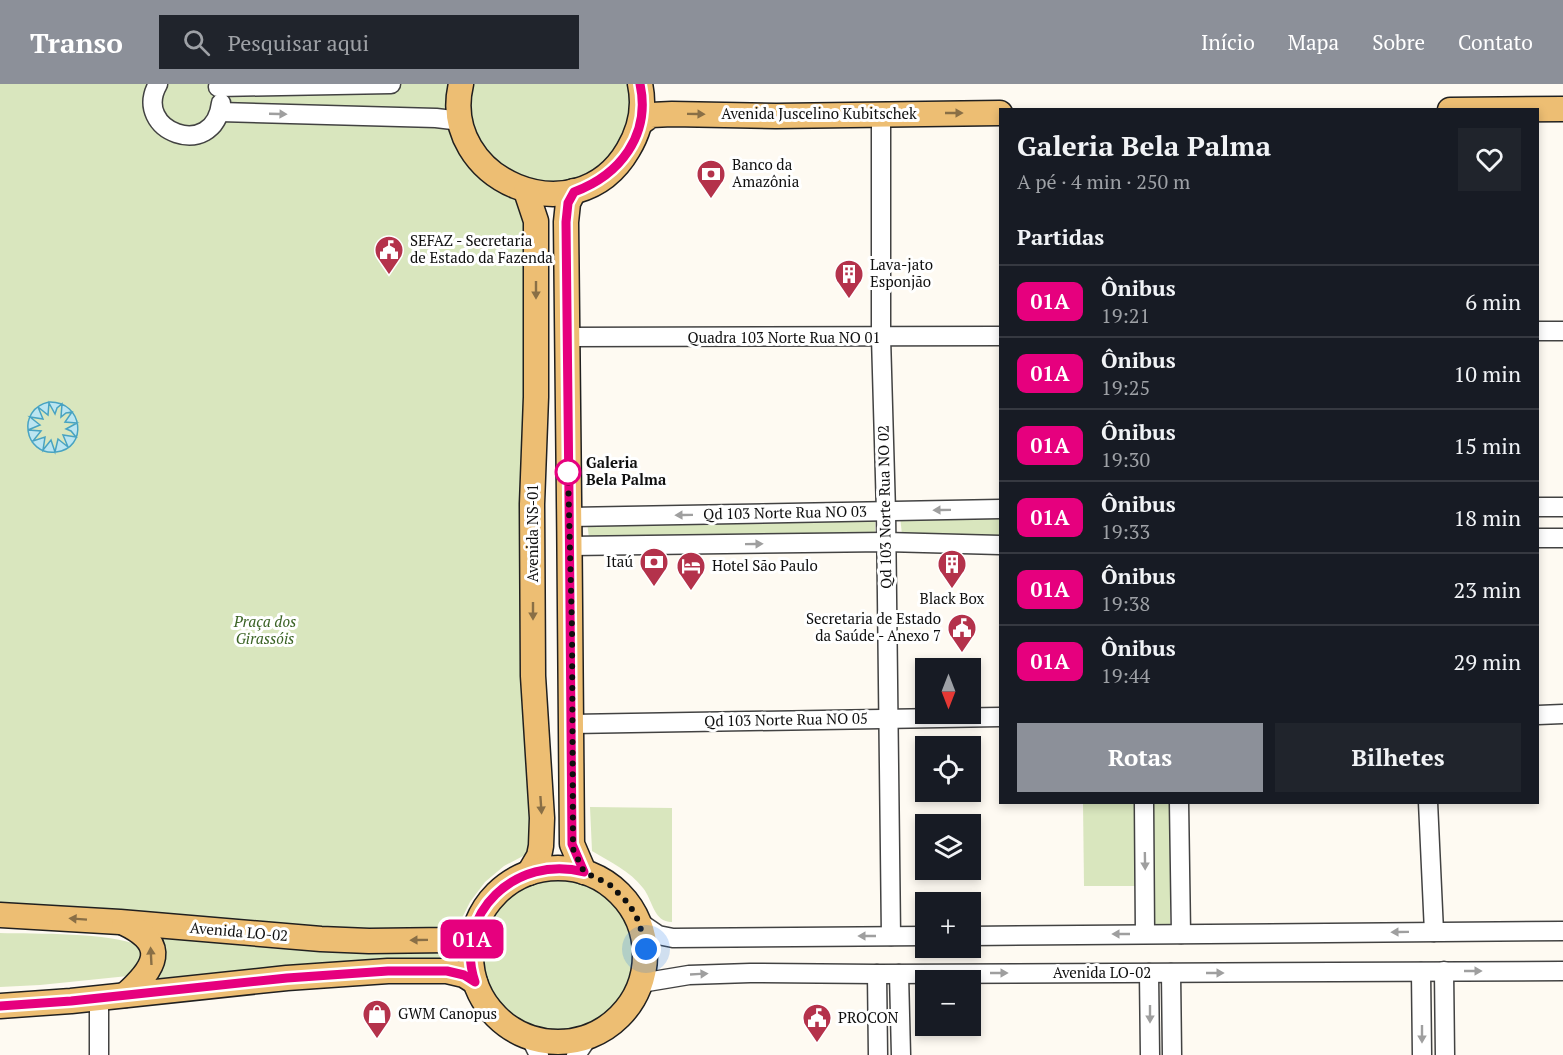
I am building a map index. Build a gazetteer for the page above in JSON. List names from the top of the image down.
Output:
{
  "streets": {
    "main road": ["Avenida Juscelino Kubitschek", "Avenida NS-01", "Avenida LO-02"],
    "street": [
      "Quadra 103 Norte Rua NO 01",
      "Qd 103 Norte Rua NO 02",
      "Qd 103 Norte Rua NO 03",
      "Qd 103 Norte Rua NO 05"
    ]
  },
  "crossings": [
    ["Avenida Juscelino Kubitschek", "Qd 103 Norte Rua NO 02"],
    ["Quadra 103 Norte Rua NO 01", "Qd 103 Norte Rua NO 02"],
    ["Qd 103 Norte Rua NO 02", "Qd 103 Norte Rua NO 03"],
    ["Qd 103 Norte Rua NO 02", "Qd 103 Norte Rua NO 05"],
    ["Avenida NS-01", "Avenida LO-02"]
  ],
  "one_way": ["Avenida Juscelino Kubitschek"],
  "parks": ["Praça dos Girassóis"],
  "places": {
    "bank": ["Banco da Amazônia", "Itaú"],
    "public building": ["SEFAZ - Secretaria de Estado da Fazenda", "Secretaria de Estado da Saúde - Anexo 7", "PROCON"],
    "building": ["Lava-jato Esponjão", "Black Box"],
    "other": ["Galeria Bela Palma"],
    "hotel": ["Hotel São Paulo"],
    "shop": ["GWM Canopus"]
  },
  "lines": ["bus line 01A"],
  "north": "bottom",
  "page": {
    "header": "Transo",
    "search": "Pesquisar aqui",
    "nav": [
      "Início",
      "Mapa",
      "Sobre",
      "Contato"
    ],
    "on_map": "01A",
    "heading": [
      ["Galeria Bela Palma", "A pé · 4 min · 250 m"],
      "Partidas"
    ],
    "list": [
      {
        "mark": "01A",
        "name": "Ônibus",
        "note": "19:21",
        "value": "6 min"
      },
      {
        "mark": "01A",
        "name": "Ônibus",
        "note": "19:25",
        "value": "10 min"
      },
      {
        "mark": "01A",
        "name": "Ônibus",
        "note": "19:30",
        "value": "15 min"
      },
      {
        "mark": "01A",
        "name": "Ônibus",
        "note": "19:33",
        "value": "18 min"
      },
      {
        "mark": "01A",
        "name": "Ônibus",
        "note": "19:38",
        "value": "23 min"
      },
      {
        "mark": "01A",
        "name": "Ônibus",
        "note": "19:44",
        "value": "29 min"
      }
    ],
    "map_buttons": ["+", "−"],
    "buttons": ["Rotas", "Bilhetes"]
  }
}
